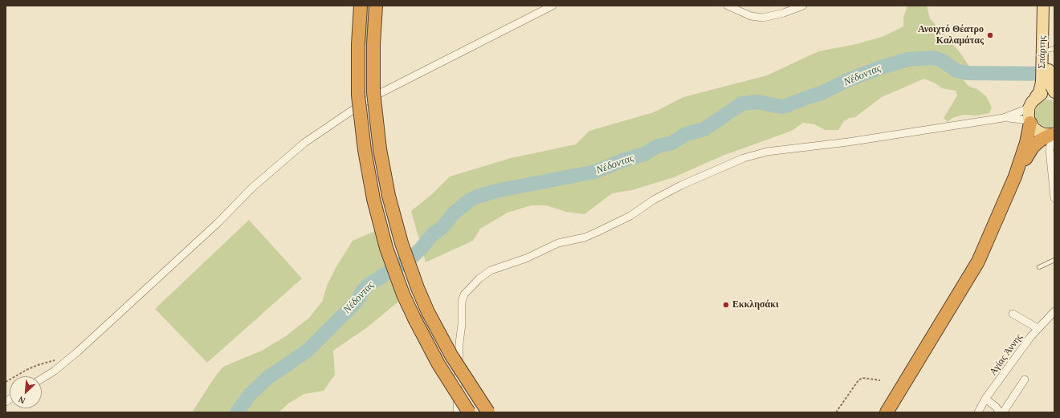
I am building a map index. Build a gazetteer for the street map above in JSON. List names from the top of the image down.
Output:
{
  "streets": {
    "main road": ["Σπάρτης"],
    "street": ["Αγίας Άννης"]
  },
  "water": ["Νέδoντας"],
  "places": ["Ανοιχτό Θέατρο Καλαμάτας", "Εκκλησάκι"],
  "north": "bottom left"
}
